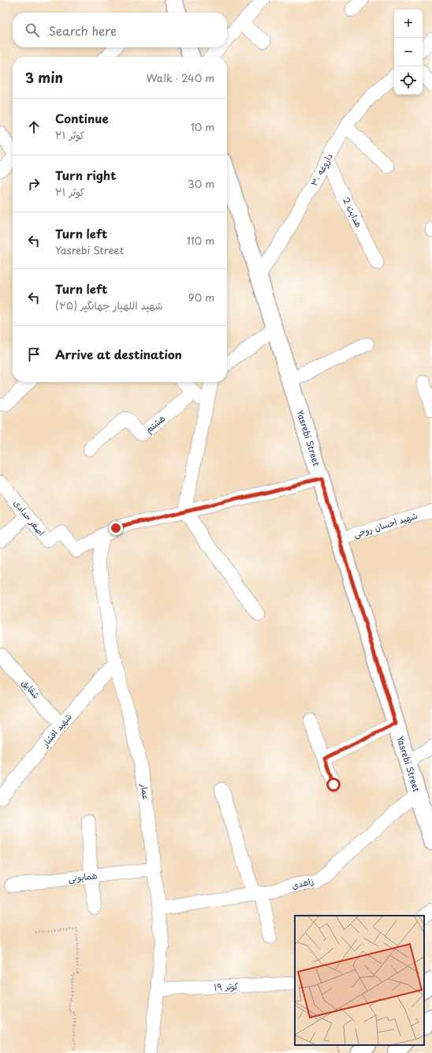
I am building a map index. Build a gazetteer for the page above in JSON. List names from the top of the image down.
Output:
{
  "streets": {
    "main road": ["Yasrebi Street"],
    "street": [
      "داروغه ۳۰",
      "هدایت 2",
      "هشتم",
      "اصغر حدادی",
      "شهید احسان روحی",
      "شقایق",
      "شهید افشار",
      "عمار",
      "همایونی",
      "زاهدی",
      "کوثر ۱۹"
    ]
  },
  "crossings": [
    ["داروغه ۳۰", "هدایت 2"],
    ["داروغه ۳۰", "Yasrebi Street"],
    ["Yasrebi Street", "شهید احسان روحی"],
    ["Yasrebi Street", "زاهدی"],
    ["اصغر حدادی", "عمار"],
    ["شقایق", "شهید افشار"],
    ["شهید افشار", "عمار"],
    ["عمار", "همایونی"],
    ["عمار", "زاهدی"],
    ["عمار", "کوثر ۱۹"]
  ],
  "page": {
    "map_buttons": ["+", "−"],
    "search": "Search here",
    "heading": ["3 min", "Walk · 240 m"],
    "list": [
      ["Continue", "کوثر ۲۱", "10 m"],
      ["Turn right", "کوثر ۲۱", "30 m"],
      ["Turn left", "Yasrebi Street", "110 m"],
      ["Turn left", "شهید اللهیار جهانگیر (۲۵)", "90 m"],
      "Arrive at destination"
    ]
  }
}
